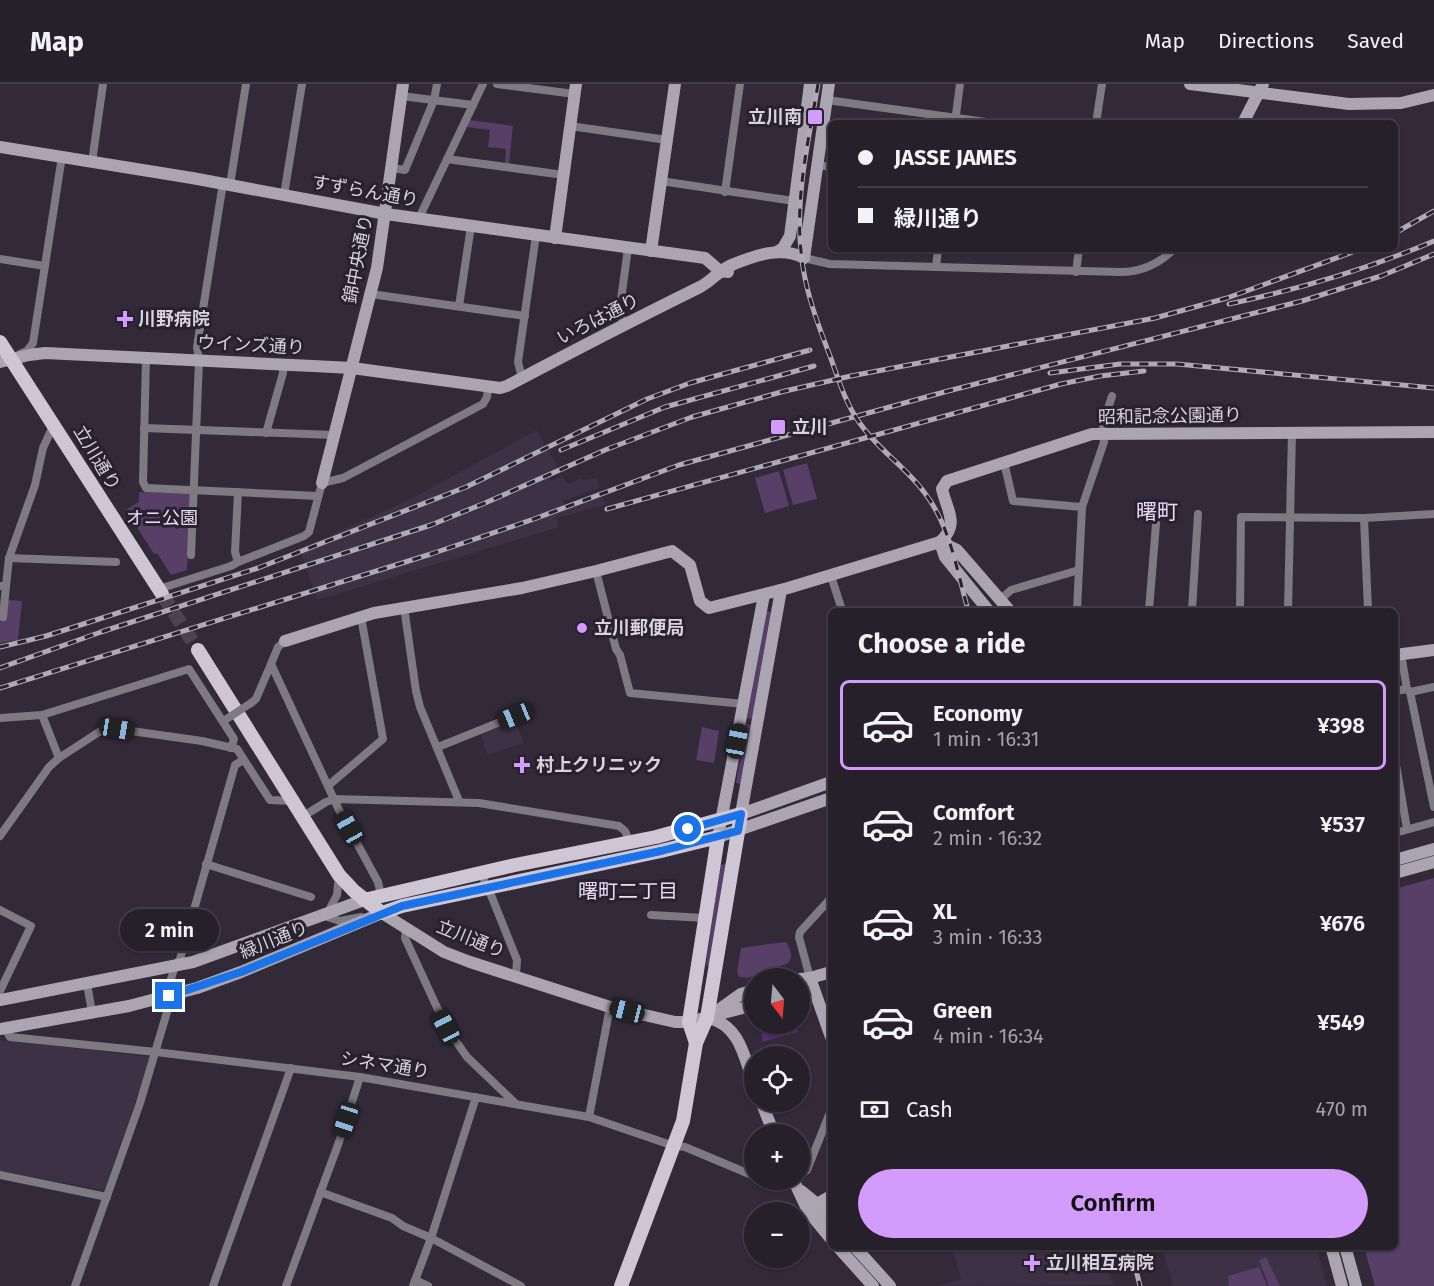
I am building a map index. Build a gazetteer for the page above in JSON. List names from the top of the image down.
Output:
{
  "streets": {
    "main road": ["立川通り"],
    "street": [
      "すずらん通り",
      "錦中央通り",
      "いろは通り",
      "ウインズ通り",
      "昭和記念公園通り",
      "緑川通り",
      "シネマ通り"
    ]
  },
  "crossings": [
    ["すずらん通り", "錦中央通り"],
    ["すずらん通り", "いろは通り"],
    ["錦中央通り", "ウインズ通り"],
    ["いろは通り", "ウインズ通り"],
    ["ウインズ通り", "立川通り"],
    ["立川通り", "緑川通り"],
    ["緑川通り", "シネマ通り"]
  ],
  "districts": ["曙町", "曙町二丁目"],
  "parks": ["オニ公園"],
  "places": {
    "transit": ["立川南", "立川"],
    "health": ["川野病院", "村上クリニック", "立川相互病院"],
    "other": ["立川郵便局"]
  },
  "north": "bottom",
  "page": {
    "header": "Map",
    "nav": ["Map", "Directions", "Saved"],
    "banner": ["JASSE JAMES", "緑川通り"],
    "heading": "Choose a ride",
    "list": [
      {
        "name": "Economy",
        "note": "1 min · 16:31",
        "value": "¥398"
      },
      {
        "name": "Comfort",
        "note": "2 min · 16:32",
        "value": "¥537"
      },
      {
        "name": "XL",
        "note": "3 min · 16:33",
        "value": "¥676"
      },
      {
        "name": "Green",
        "note": "4 min · 16:34",
        "value": "¥549"
      }
    ],
    "bubble": "2 min",
    "map_buttons": ["+", "−"],
    "pay": ["Cash", "470 m"],
    "buttons": "Confirm"
  }
}
